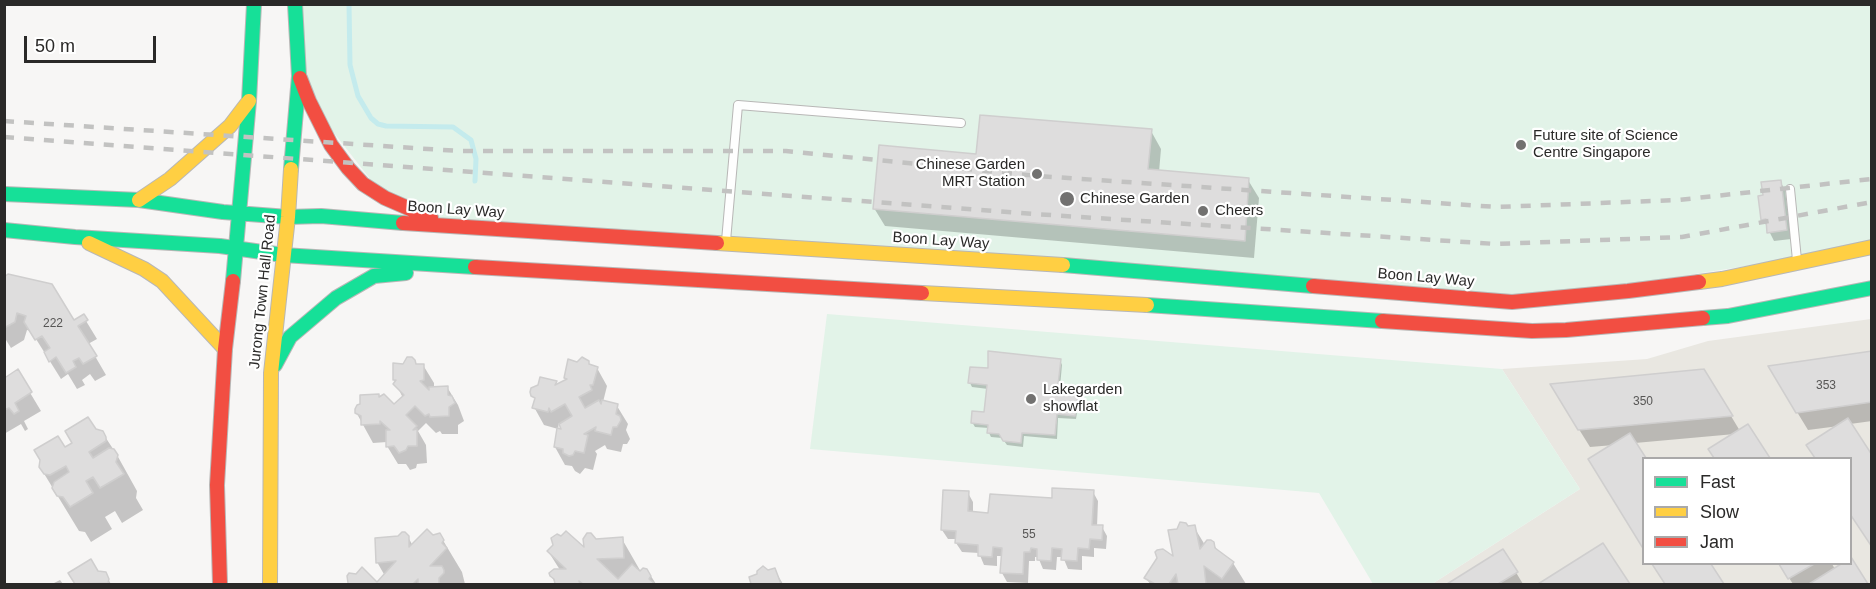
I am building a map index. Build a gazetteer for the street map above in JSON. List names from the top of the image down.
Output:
{
  "streets": {
    "main road": ["Boon Lay Way", "Jurong Town Hall Road"]
  },
  "crossings": [
    ["Boon Lay Way", "Jurong Town Hall Road"]
  ],
  "places": [
    "Future site of Science Centre Singapore",
    "Chinese Garden MRT Station",
    "Chinese Garden",
    "Cheers",
    "Lakegarden showflat"
  ],
  "house_numbers": [
    "222",
    "353",
    "350",
    "55"
  ],
  "legend": ["Fast", "Slow", "Jam"],
  "scale_bar": "50 m"
}
